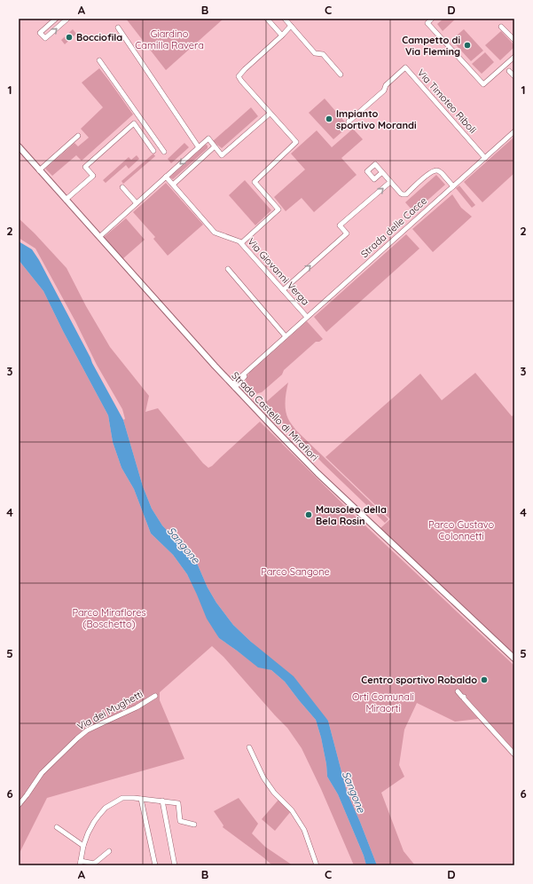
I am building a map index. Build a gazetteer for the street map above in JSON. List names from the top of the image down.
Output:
{
  "streets": {
    "street": [
      "Via Timoteo Riboli",
      "Strada delle Cacce",
      "Via Giovanni Verga",
      "Strada Castello di Mirafiori",
      "Via dei Mughetti"
    ]
  },
  "crossings": [
    ["Via Timoteo Riboli", "Strada delle Cacce"],
    ["Strada delle Cacce", "Via Giovanni Verga"],
    ["Strada delle Cacce", "Strada Castello di Mirafiori"]
  ],
  "water": ["Sangone"],
  "parks": [
    "Giardino Camilla Ravera",
    "Parco Gustavo Colonnetti",
    "Parco Sangone",
    "Parco Miraflores (Boschetto)",
    "Orti Comunali Miraorti"
  ],
  "places": [
    "Bocciofila",
    "Campetto di Via Fleming",
    "Impianto sportivo Morandi",
    "Mausoleo della Bela Rosin",
    "Centro sportivo Robaldo"
  ],
  "grid": {
    "columns": [
      "A",
      "B",
      "C",
      "D"
    ],
    "rows": [
      "1",
      "2",
      "3",
      "4",
      "5",
      "6"
    ]
  }
}
